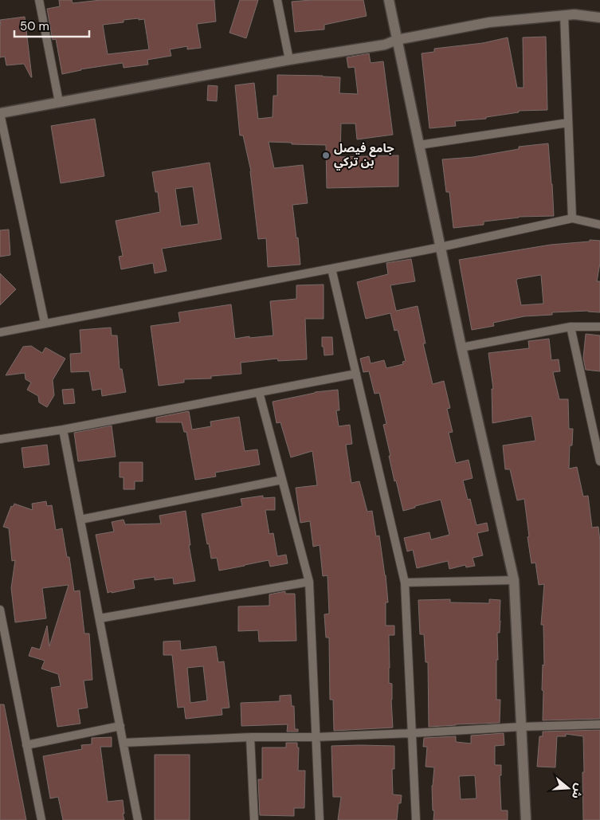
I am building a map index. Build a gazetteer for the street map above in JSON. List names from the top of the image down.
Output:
{
  "places": ["جامع فيصل بن تركي"],
  "scale_bar": "50 m",
  "north": "right"
}
